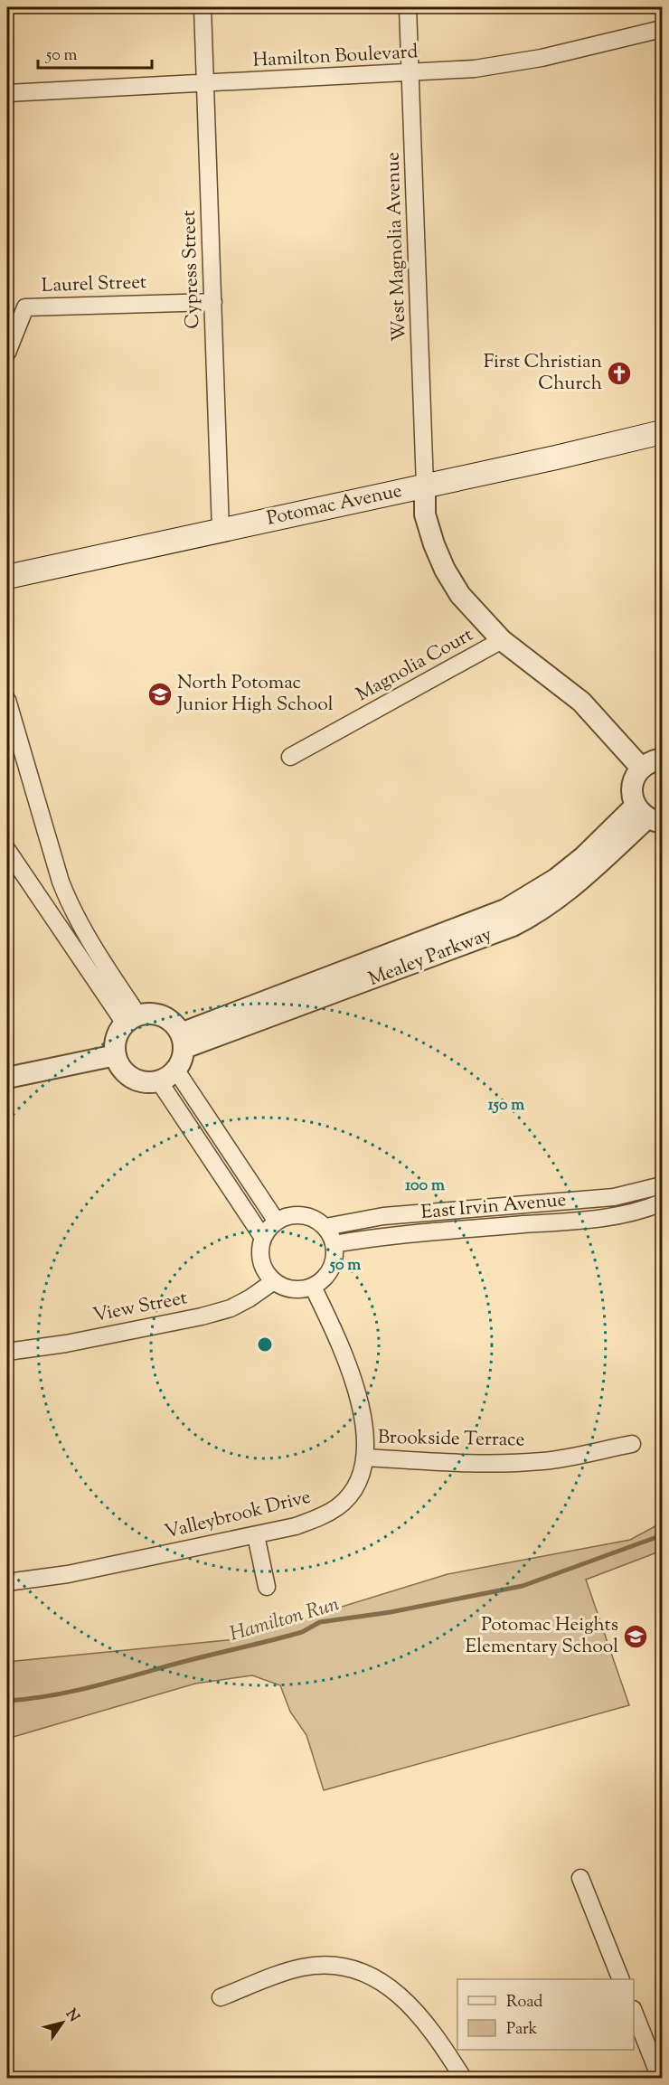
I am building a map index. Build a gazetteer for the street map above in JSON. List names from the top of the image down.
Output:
{
  "streets": {
    "main road": ["Potomac Avenue"],
    "street": [
      "Hamilton Boulevard",
      "West Magnolia Avenue",
      "Cypress Street",
      "Laurel Street",
      "Magnolia Court",
      "Mealey Parkway",
      "East Irvin Avenue",
      "View Street",
      "Brookside Terrace",
      "Valleybrook Drive"
    ]
  },
  "crossings": [
    ["Hamilton Boulevard", "West Magnolia Avenue"],
    ["Hamilton Boulevard", "Cypress Street"],
    ["West Magnolia Avenue", "Potomac Avenue"],
    ["Cypress Street", "Laurel Street"],
    ["Cypress Street", "Potomac Avenue"],
    ["East Irvin Avenue", "View Street"],
    ["East Irvin Avenue", "Valleybrook Drive"],
    ["View Street", "Valleybrook Drive"],
    ["Brookside Terrace", "Valleybrook Drive"]
  ],
  "water": ["Hamilton Run"],
  "places": {
    "church": ["First Christian Church"],
    "school or university": ["North Potomac Junior High School", "Potomac Heights Elementary School"]
  },
  "legend": ["Road", "Park"],
  "scale_bar": "50 m",
  "north": "top right",
  "rings": ["150 m", "100 m", "50 m"]
}
